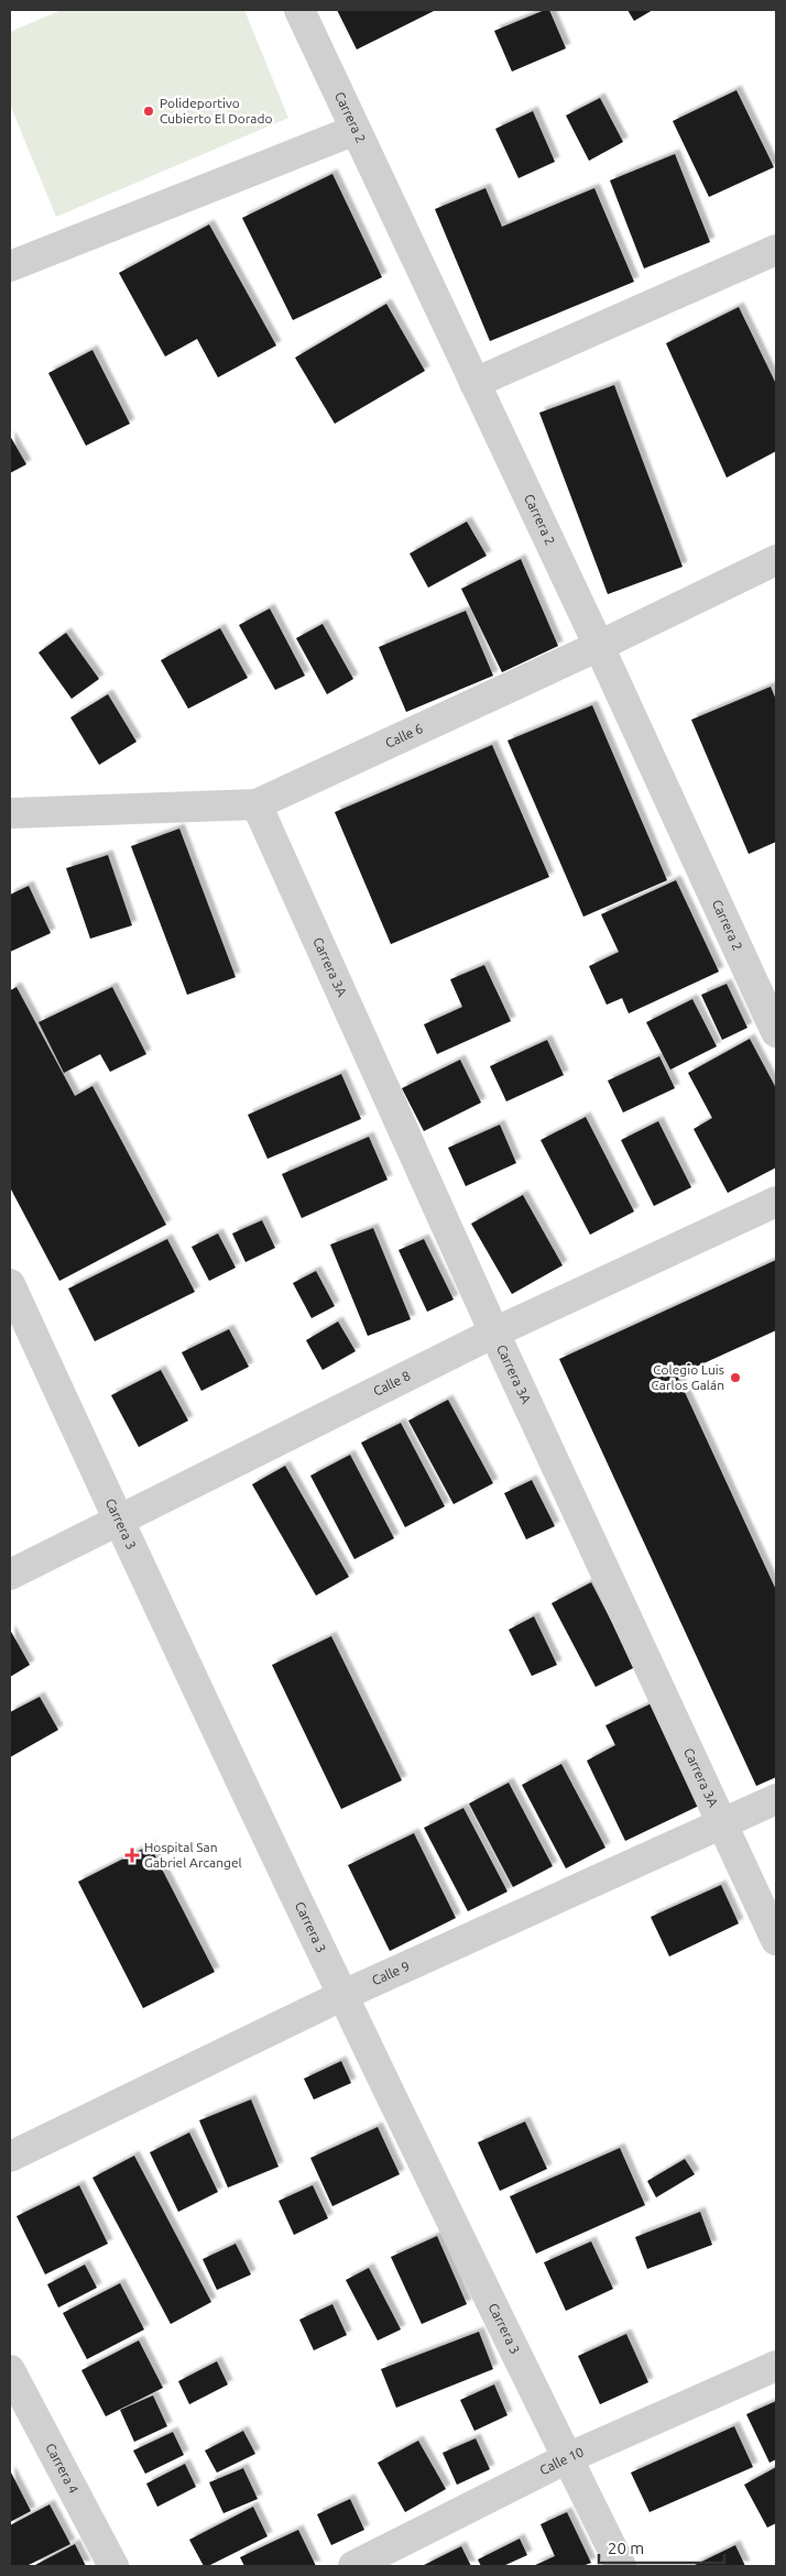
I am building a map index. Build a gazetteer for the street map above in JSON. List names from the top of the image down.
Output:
{
  "streets": {
    "street": [
      "Carrera 2",
      "Calle 6",
      "Carrera 3A",
      "Calle 8",
      "Carrera 3",
      "Calle 9",
      "Calle 10",
      "Carrera 4"
    ]
  },
  "crossings": [
    ["Carrera 2", "Calle 6"],
    ["Calle 6", "Carrera 3A"],
    ["Carrera 3A", "Calle 8"],
    ["Carrera 3A", "Calle 9"],
    ["Calle 8", "Carrera 3"],
    ["Carrera 3", "Calle 9"],
    ["Carrera 3", "Calle 10"]
  ],
  "places": {
    "other": ["Polideportivo Cubierto El Dorado", "Colegio Luis Carlos Galán"],
    "health": ["Hospital San Gabriel Arcangel"]
  },
  "scale_bar": "20 m"
}
